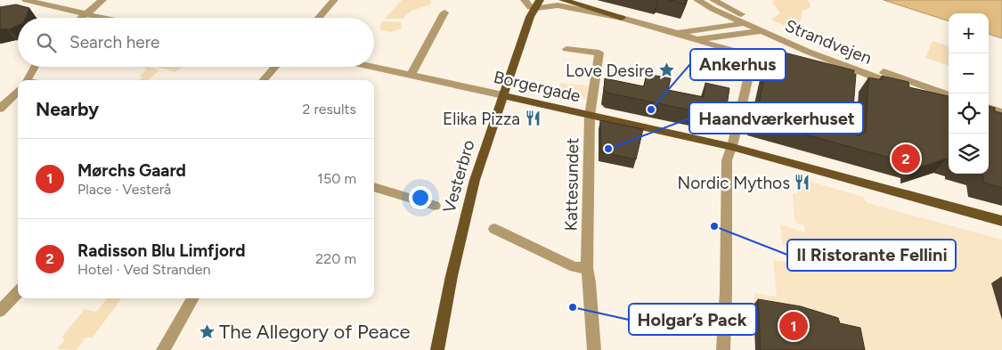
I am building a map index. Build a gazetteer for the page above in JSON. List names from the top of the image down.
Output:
{
  "streets": {
    "main road": ["Borgergade", "Vesterbro"],
    "street": ["Strandvejen", "Kattesundet"]
  },
  "crossings": [
    ["Borgergade", "Vesterbro"],
    ["Borgergade", "Kattesundet"]
  ],
  "places": {
    "place": ["Love Desire", "The Allegory of Peace"],
    "other": [
      "Ankerhus",
      "Haandværkerhuset",
      "Il Ristorante Fellini",
      "Holgar’s Pack"
    ],
    "restaurant": ["Elika Pizza", "Nordic Mythos"]
  },
  "page": {
    "map_buttons": ["+", "−"],
    "search": "Search here",
    "heading": ["Nearby", "2 results"],
    "list": [
      {
        "mark": "1",
        "name": "Mørchs Gaard",
        "note": "Place · Vesterå",
        "value": "150 m"
      },
      {
        "mark": "2",
        "name": "Radisson Blu Limfjord",
        "note": "Hotel · Ved Stranden",
        "value": "220 m"
      }
    ],
    "pins": ["2", "1"]
  }
}
